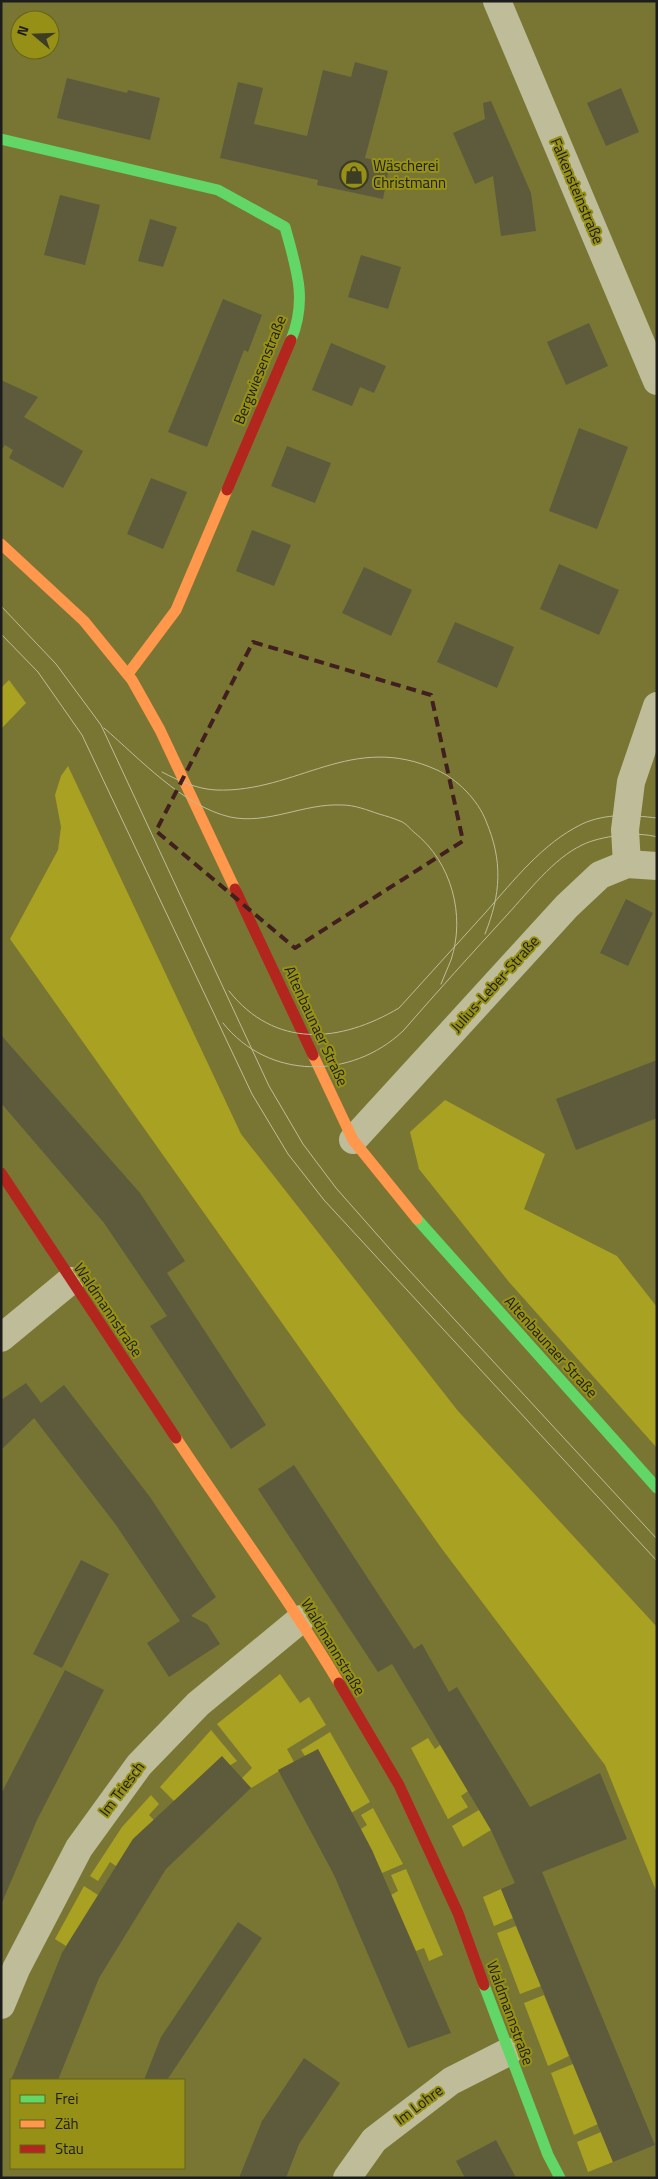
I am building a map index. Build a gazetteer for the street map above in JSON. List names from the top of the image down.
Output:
{
  "streets": {
    "street": [
      "Falkensteinstraße",
      "Bergwiesenstraße",
      "Julius-Leber-Straße",
      "Altenbaunaer Straße",
      "Waldmannstraße",
      "Im Triesch",
      "Im Lohre"
    ]
  },
  "crossings": [
    ["Bergwiesenstraße", "Altenbaunaer Straße"],
    ["Julius-Leber-Straße", "Altenbaunaer Straße"],
    ["Waldmannstraße", "Im Triesch"],
    ["Waldmannstraße", "Im Lohre"]
  ],
  "places": {
    "shop": ["Wäscherei Christmann"]
  },
  "legend": ["Frei", "Zäh", "Stau"],
  "north": "left"
}
